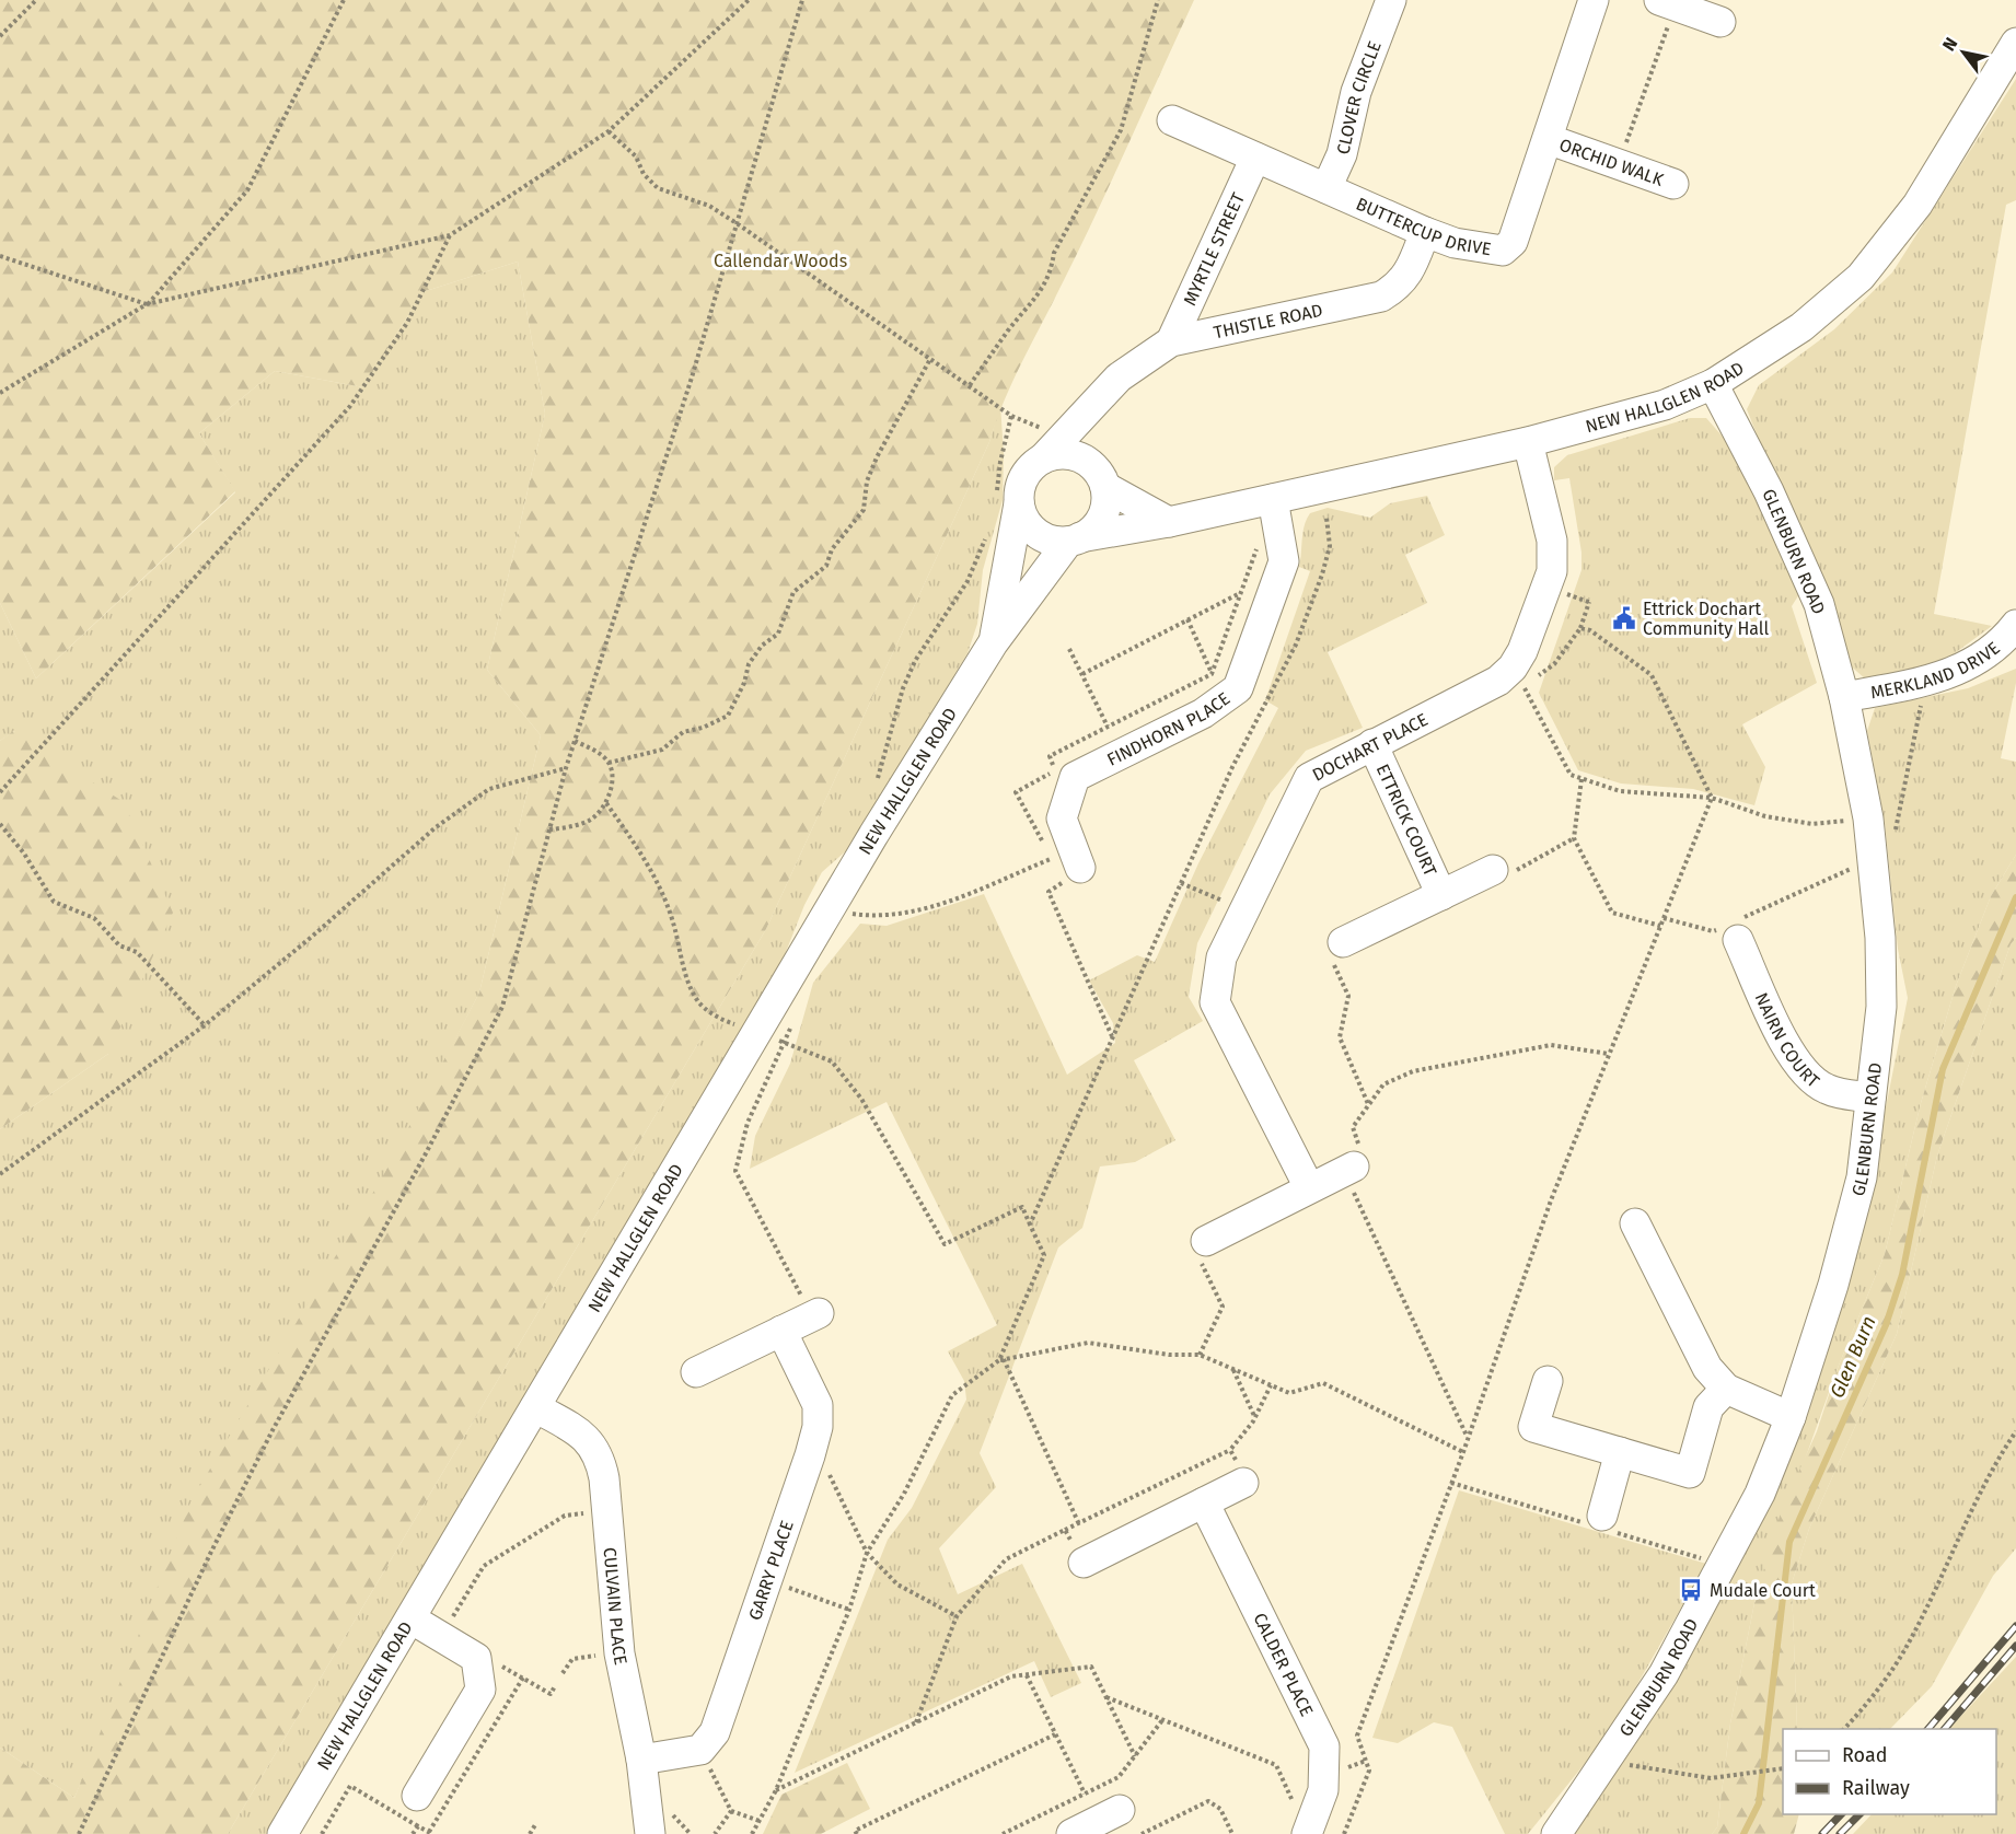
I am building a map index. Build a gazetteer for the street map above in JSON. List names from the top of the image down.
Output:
{
  "streets": {
    "street": [
      "CLOVER CIRCLE",
      "ORCHID WALK",
      "BUTTERCUP DRIVE",
      "MYRTLE STREET",
      "THISTLE ROAD",
      "NEW HALLGLEN ROAD",
      "GLENBURN ROAD",
      "MERKLAND DRIVE",
      "FINDHORN PLACE",
      "DOCHART PLACE",
      "ETTRICK COURT",
      "NAIRN COURT",
      "GARRY PLACE",
      "CULVAIN PLACE",
      "CALDER PLACE"
    ]
  },
  "crossings": [
    ["CLOVER CIRCLE", "BUTTERCUP DRIVE"],
    ["ORCHID WALK", "BUTTERCUP DRIVE"],
    ["BUTTERCUP DRIVE", "MYRTLE STREET"],
    ["BUTTERCUP DRIVE", "THISTLE ROAD"],
    ["MYRTLE STREET", "THISTLE ROAD"],
    ["THISTLE ROAD", "NEW HALLGLEN ROAD"],
    ["NEW HALLGLEN ROAD", "GLENBURN ROAD"],
    ["NEW HALLGLEN ROAD", "FINDHORN PLACE"],
    ["NEW HALLGLEN ROAD", "DOCHART PLACE"],
    ["NEW HALLGLEN ROAD", "CULVAIN PLACE"],
    ["GLENBURN ROAD", "MERKLAND DRIVE"],
    ["GLENBURN ROAD", "NAIRN COURT"],
    ["DOCHART PLACE", "ETTRICK COURT"]
  ],
  "water": ["Glen Burn"],
  "parks": ["Callendar Woods"],
  "places": {
    "public building": ["Ettrick Dochart Community Hall"],
    "bus stop": ["Mudale Court"]
  },
  "legend": ["Road", "Railway"],
  "north": "top left"
}
